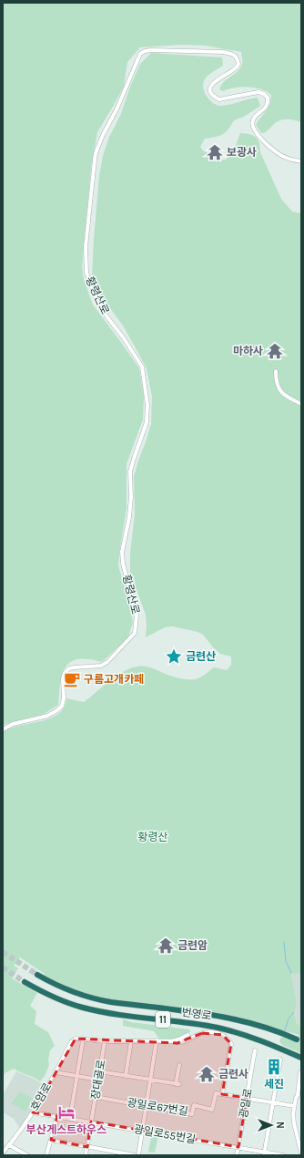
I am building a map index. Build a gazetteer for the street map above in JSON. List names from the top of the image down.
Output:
{
  "streets": {
    "highway": ["번영로", "11"],
    "street": [
      "황령산로",
      "장대골로",
      "호암로",
      "광일로",
      "광일로67번길",
      "광일로55번길"
    ]
  },
  "crossings": [
    ["장대골로", "광일로67번길"],
    ["장대골로", "광일로55번길"],
    ["호암로", "광일로55번길"],
    ["광일로", "광일로55번길"]
  ],
  "parks": ["황령산"],
  "places": {
    "temple": [
      "보광사",
      "마하사",
      "금련암",
      "금련사"
    ],
    "place": ["금련산"],
    "cafe": ["구름고개카페"],
    "building": ["세진"],
    "hotel": ["부산게스트하우스"]
  },
  "north": "right"
}
